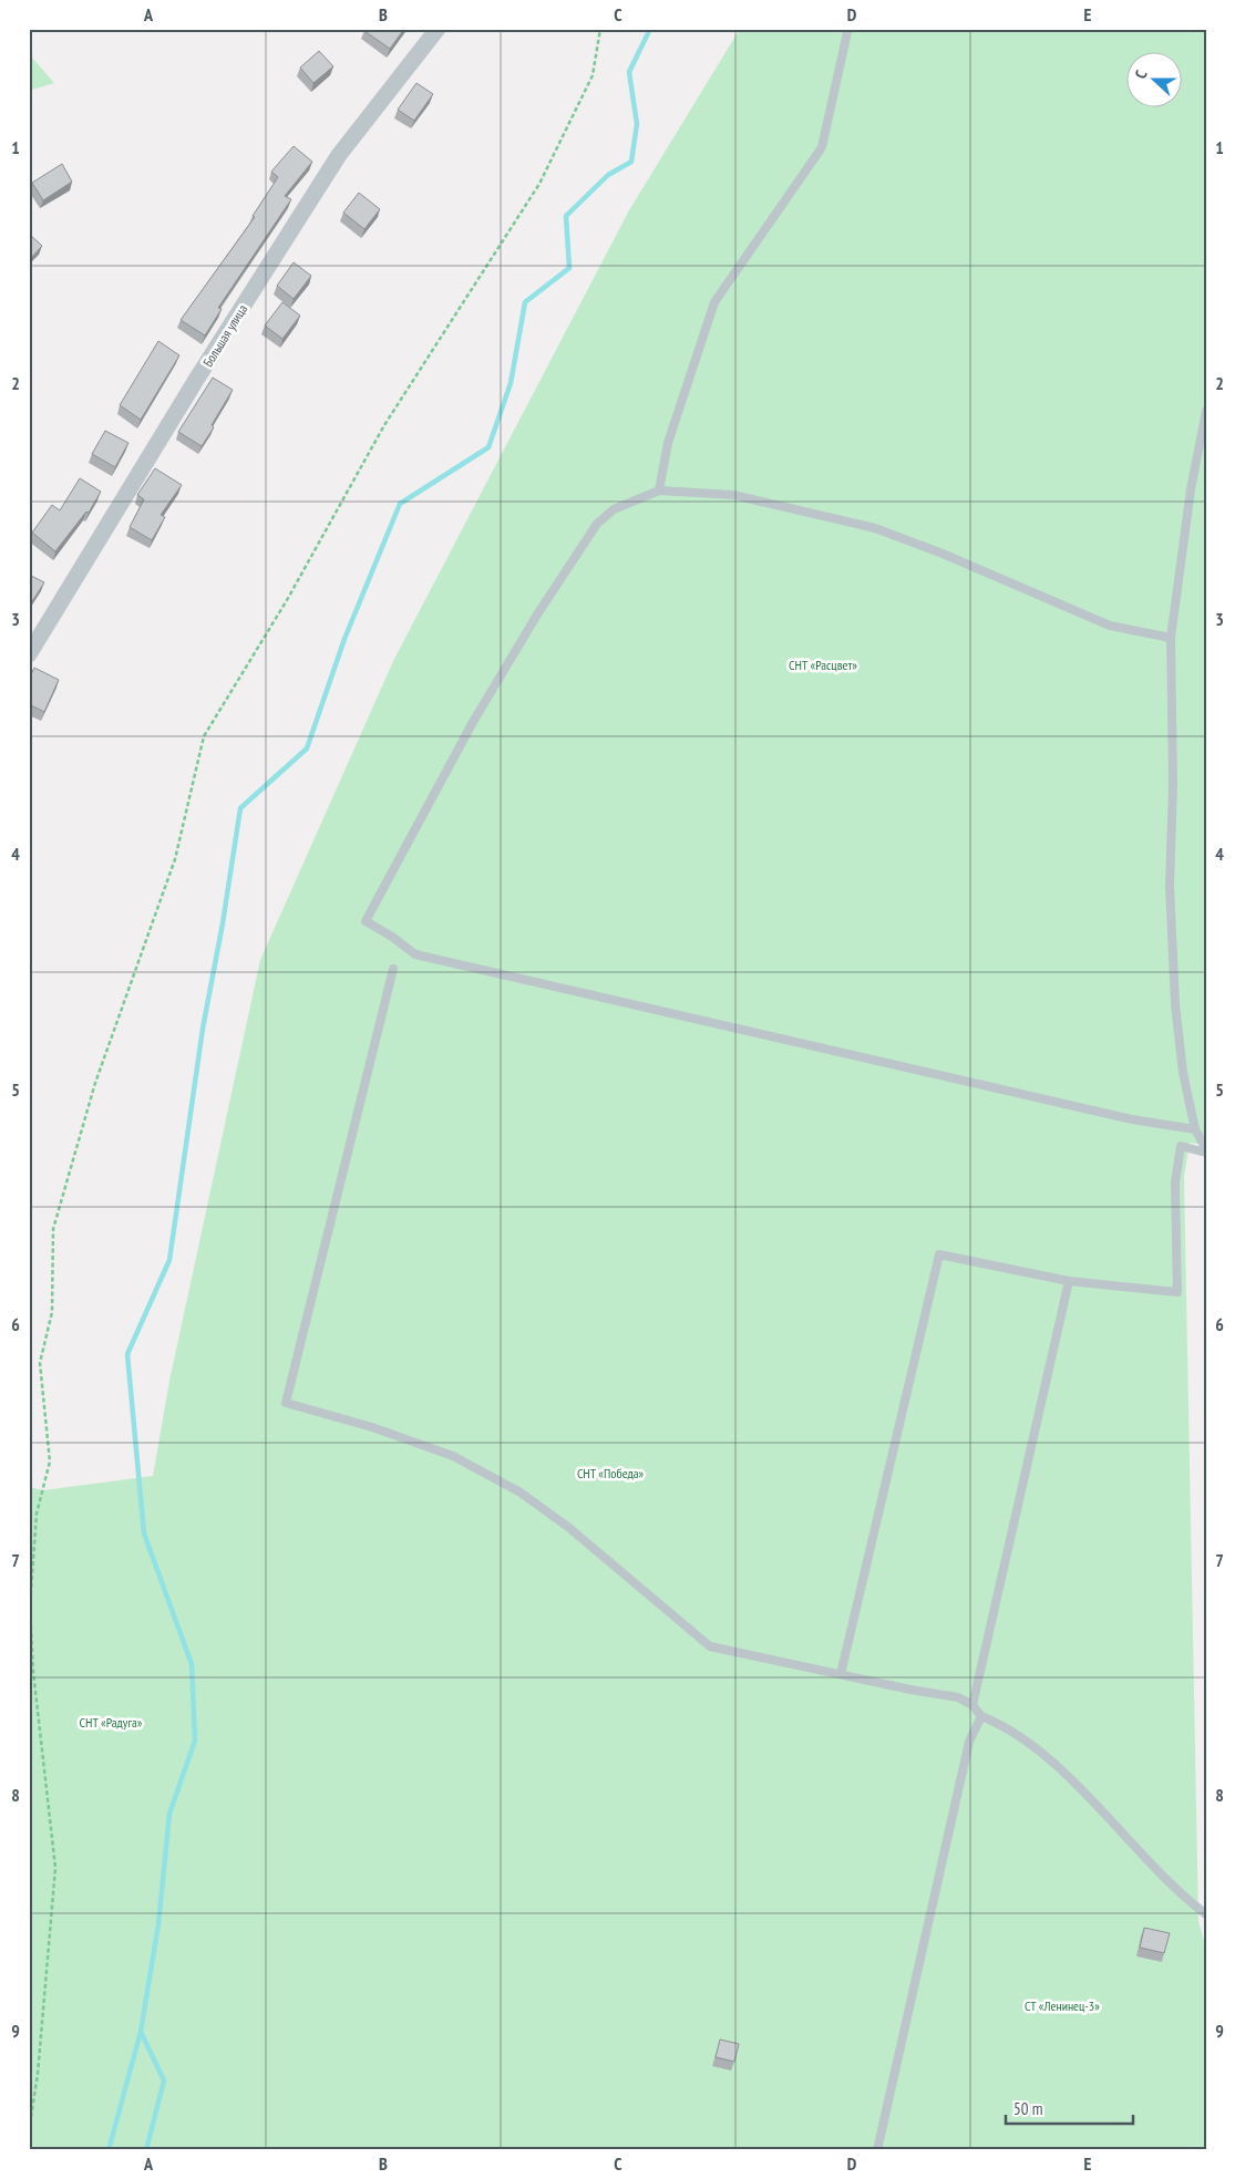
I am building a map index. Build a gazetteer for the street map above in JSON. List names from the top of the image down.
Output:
{
  "streets": {
    "street": ["Большая улица"]
  },
  "parks": [
    "СНТ «Расцвет»",
    "СНТ «Победа»",
    "СНТ «Радуга»",
    "СТ «Ленинец-3»"
  ],
  "scale_bar": "50 m",
  "north": "left",
  "grid": {
    "columns": [
      "A",
      "B",
      "C",
      "D",
      "E"
    ],
    "rows": [
      "1",
      "2",
      "3",
      "4",
      "5",
      "6",
      "7",
      "8",
      "9"
    ]
  }
}
